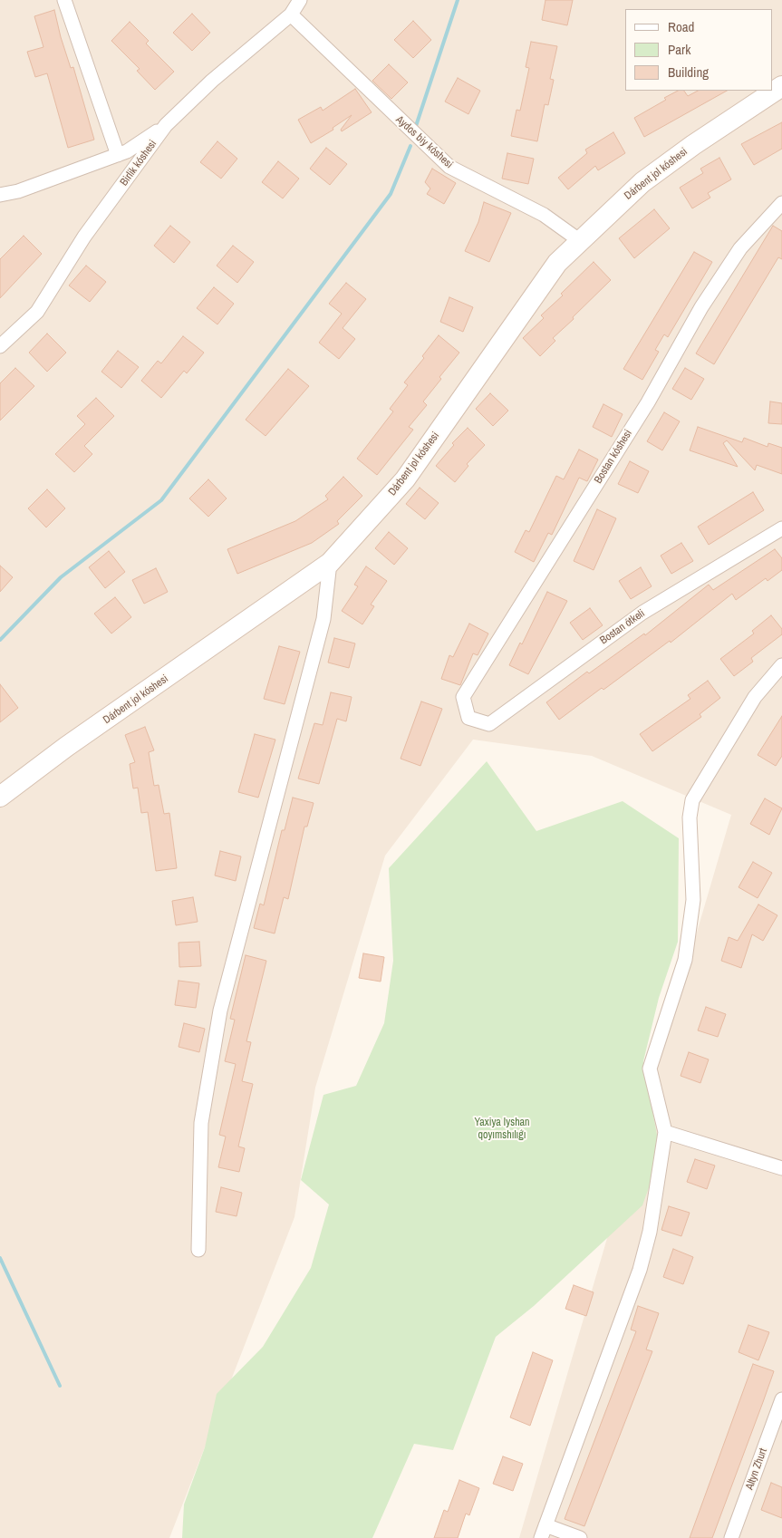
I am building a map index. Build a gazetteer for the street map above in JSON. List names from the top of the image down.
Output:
{
  "streets": {
    "main road": ["Dárbent jol kóshesi"],
    "street": [
      "Aydos biy kóshesi",
      "Birlik kóshesi",
      "Bostan kóshesi",
      "Bostan ótkeli",
      "Altyn Zhurt"
    ]
  },
  "crossings": [
    ["Aydos biy kóshesi", "Birlik kóshesi"],
    ["Aydos biy kóshesi", "Dárbent jol kóshesi"],
    ["Bostan kóshesi", "Bostan ótkeli"]
  ],
  "parks": ["Yaxiya Iyshan qoyımshılıǵı"],
  "legend": ["Road", "Park", "Building"]
}
